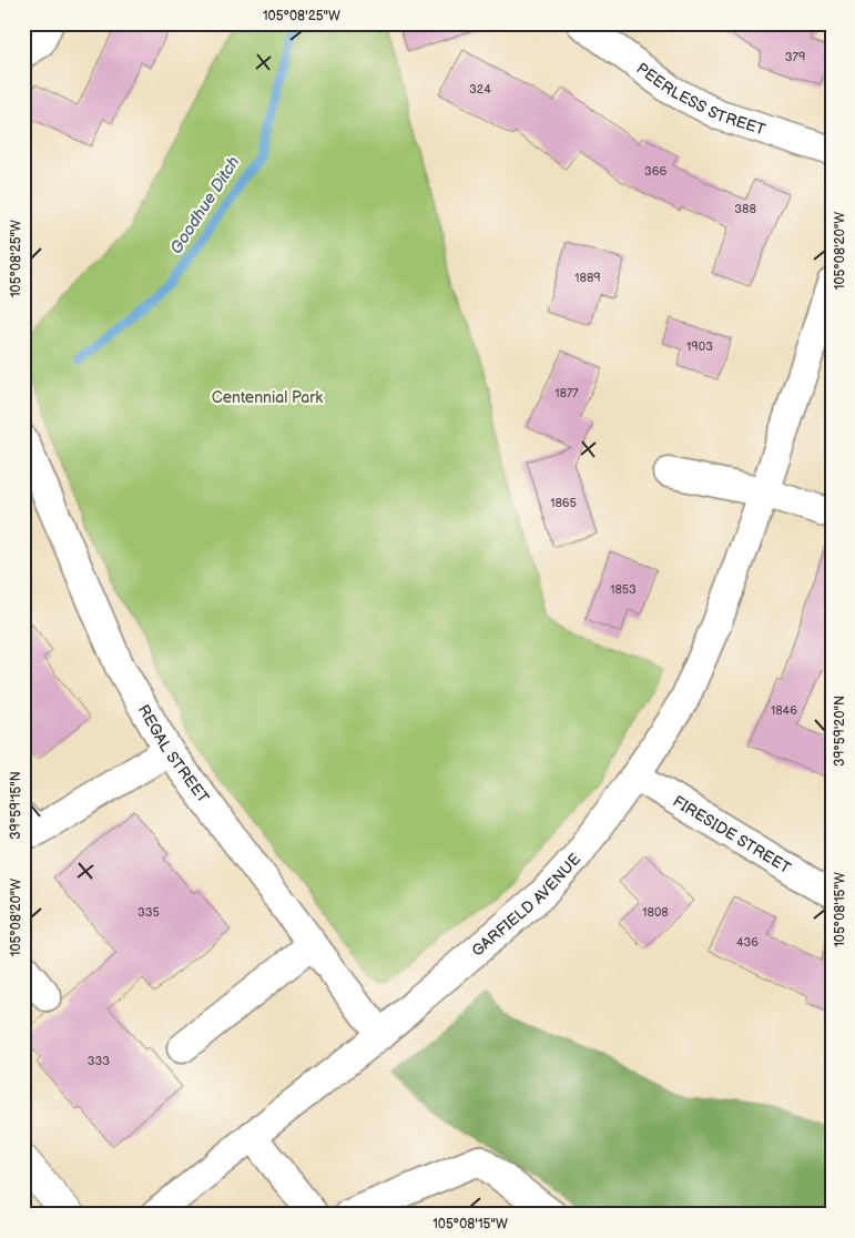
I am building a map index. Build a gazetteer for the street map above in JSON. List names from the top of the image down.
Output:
{
  "streets": {
    "street": [
      "PEERLESS STREET",
      "REGAL STREET",
      "FIRESIDE STREET",
      "GARFIELD AVENUE"
    ]
  },
  "crossings": [
    ["REGAL STREET", "GARFIELD AVENUE"],
    ["FIRESIDE STREET", "GARFIELD AVENUE"]
  ],
  "water": ["Goodhue Ditch"],
  "parks": ["Centennial Park"],
  "house_numbers": [
    "379",
    "324",
    "366",
    "388",
    "1889",
    "1903",
    "1877",
    "1865",
    "1853",
    "1846",
    "335",
    "1808",
    "436",
    "333"
  ],
  "coordinates": [
    "105°08'25\"W",
    "105°08'20\"W",
    "39°59'20\"N",
    "39°59'15\"N",
    "105°08'15\"W"
  ]
}
